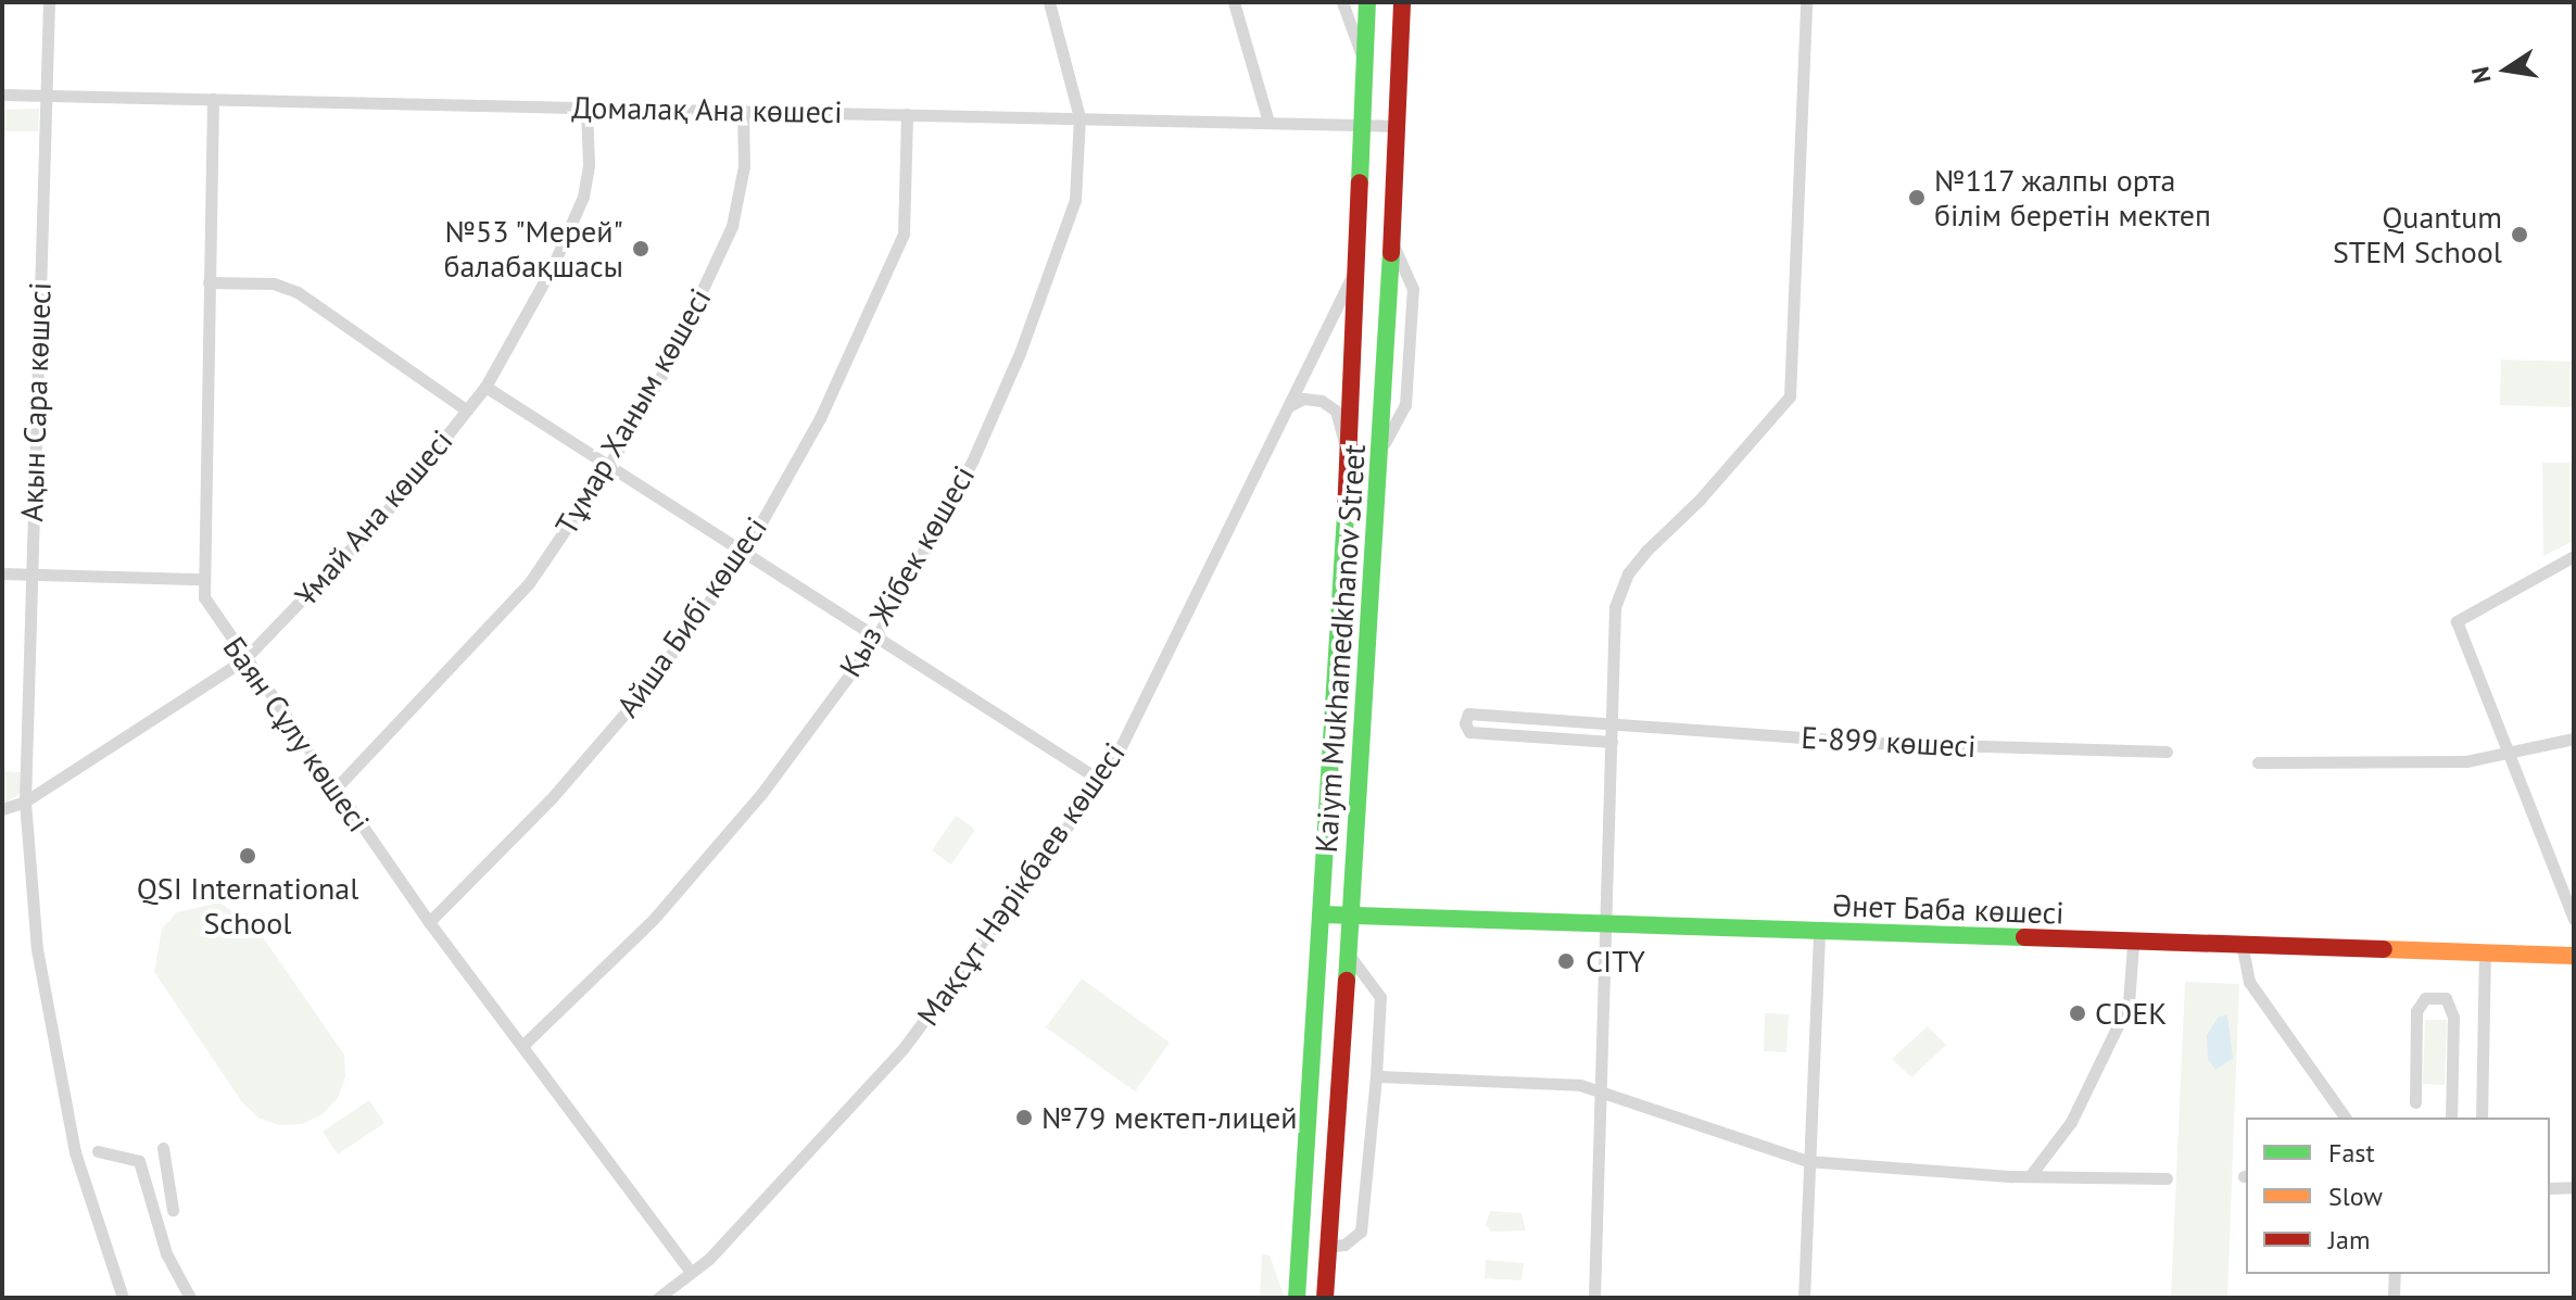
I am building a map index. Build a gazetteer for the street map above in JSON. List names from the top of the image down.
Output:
{
  "streets": {
    "main road": ["Kaiym Mukhamedkhanov Street", "Әнет Баба көшесі"],
    "street": [
      "Домалақ Ана көшесі",
      "Ақын Сара көшесі",
      "Тұмар Ханым көшесі",
      "Ұмай Ана көшесі",
      "Қыз Жібек көшесі",
      "Айша Бибі көшесі",
      "Баян Сұлу көшесі",
      "Е-899 көшесі",
      "Мақсұт Нәрікбаев көшесі"
    ]
  },
  "crossings": [
    ["Домалақ Ана көшесі", "Ақын Сара көшесі"],
    ["Домалақ Ана көшесі", "Тұмар Ханым көшесі"],
    ["Домалақ Ана көшесі", "Ұмай Ана көшесі"],
    ["Домалақ Ана көшесі", "Қыз Жібек көшесі"],
    ["Домалақ Ана көшесі", "Айша Бибі көшесі"],
    ["Домалақ Ана көшесі", "Kaiym Mukhamedkhanov Street"],
    ["Домалақ Ана көшесі", "Баян Сұлу көшесі"],
    ["Ақын Сара көшесі", "Ұмай Ана көшесі"],
    ["Тұмар Ханым көшесі", "Баян Сұлу көшесі"],
    ["Ұмай Ана көшесі", "Баян Сұлу көшесі"],
    ["Қыз Жібек көшесі", "Баян Сұлу көшесі"],
    ["Айша Бибі көшесі", "Баян Сұлу көшесі"],
    ["Kaiym Mukhamedkhanov Street", "Мақсұт Нәрікбаев көшесі"],
    ["Kaiym Mukhamedkhanov Street", "Әнет Баба көшесі"],
    ["Баян Сұлу көшесі", "Мақсұт Нәрікбаев көшесі"]
  ],
  "places": [
    "№117 жалпы орта білім беретін мектеп",
    "Quantum STEM School",
    "№53 \"Мерей\" балабақшасы",
    "QSI International School",
    "CITY",
    "CDEK",
    "№79 мектеп-лицей"
  ],
  "legend": ["Fast", "Slow", "Jam"],
  "north": "left"
}
